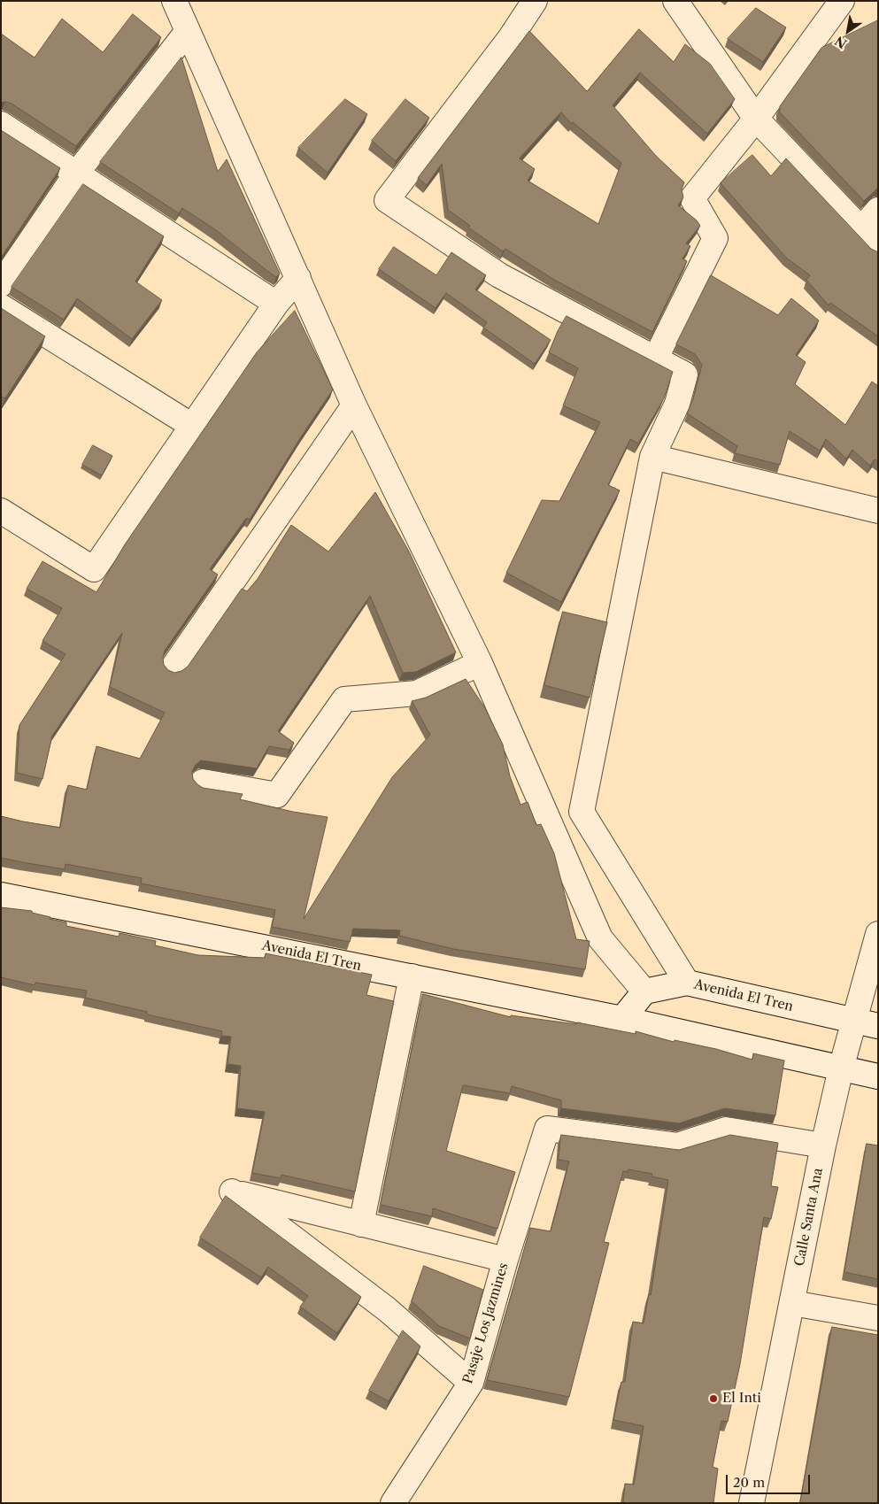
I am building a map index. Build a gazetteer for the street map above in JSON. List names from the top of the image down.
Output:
{
  "streets": {
    "street": ["Avenida El Tren", "Calle Santa Ana", "Pasaje Los Jazmines"]
  },
  "crossings": [
    ["Avenida El Tren", "Calle Santa Ana"],
    ["Calle Santa Ana", "Pasaje Los Jazmines"]
  ],
  "places": ["El Inti"],
  "scale_bar": "20 m",
  "north": "bottom left"
}
